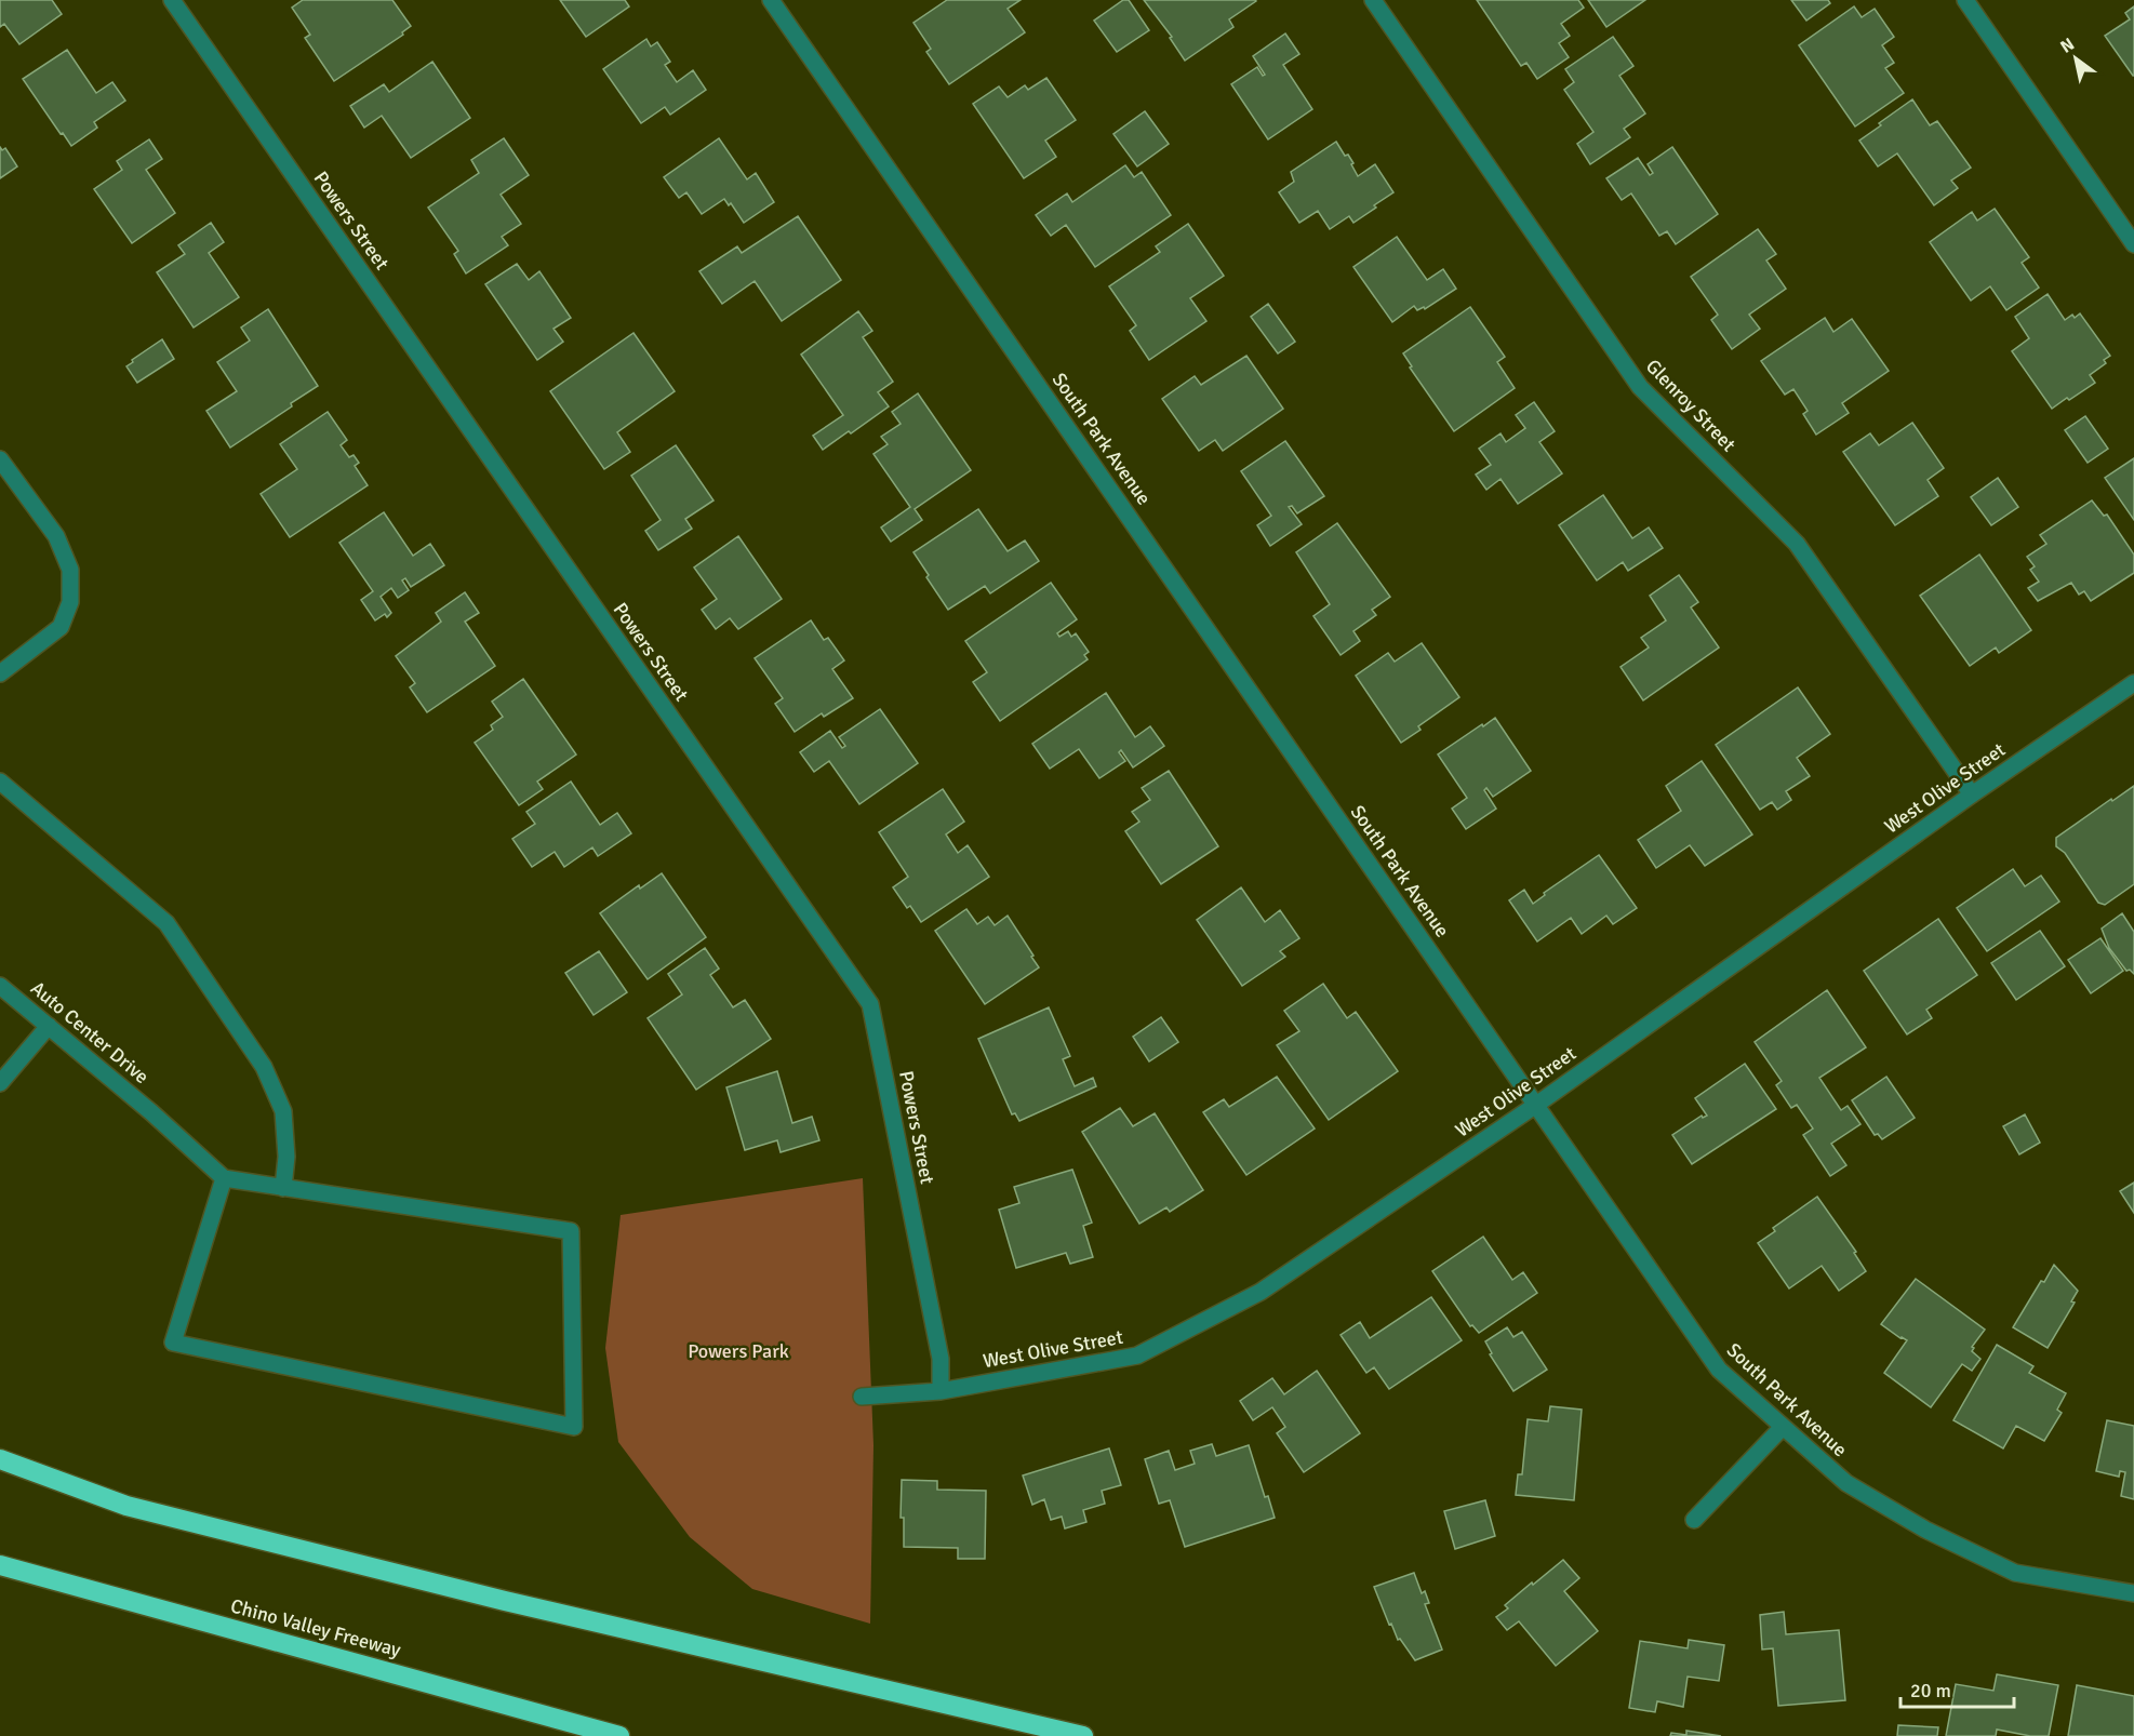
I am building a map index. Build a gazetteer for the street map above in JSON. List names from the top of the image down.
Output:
{
  "streets": {
    "highway": ["Chino Valley Freeway"],
    "street": [
      "Powers Street",
      "Glenroy Street",
      "South Park Avenue",
      "West Olive Street",
      "Auto Center Drive"
    ]
  },
  "crossings": [
    ["Powers Street", "West Olive Street"],
    ["Glenroy Street", "West Olive Street"],
    ["South Park Avenue", "West Olive Street"]
  ],
  "parks": ["Powers Park"],
  "scale_bar": "20 m",
  "north": "top left"
}
